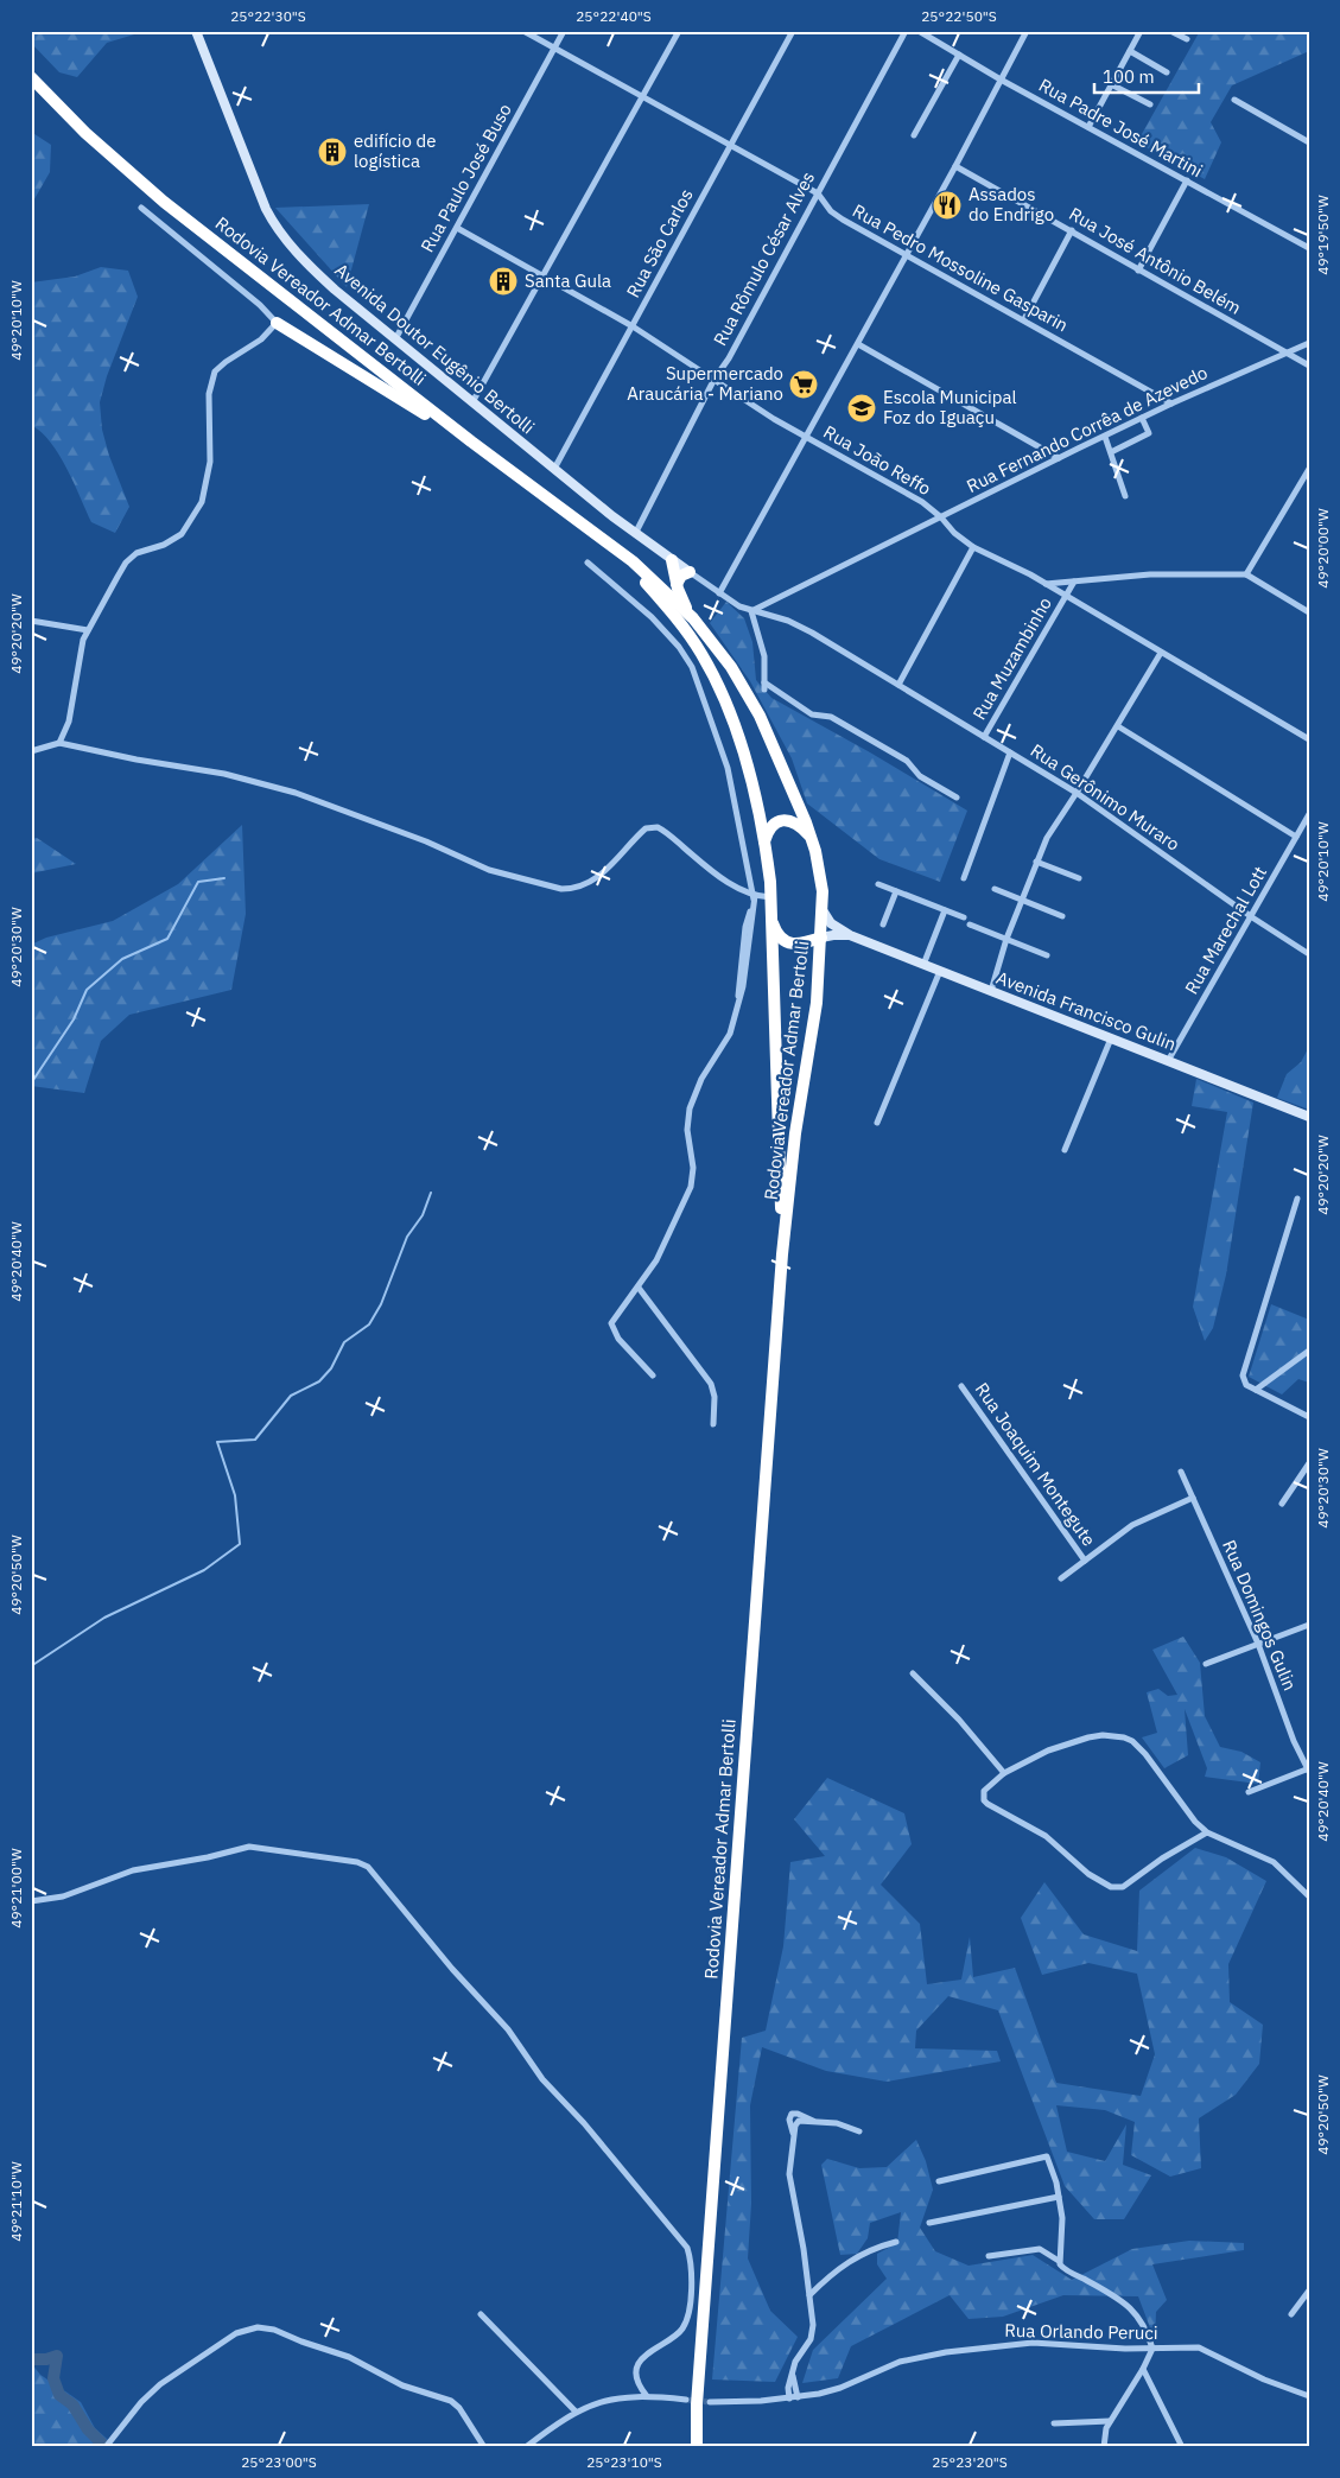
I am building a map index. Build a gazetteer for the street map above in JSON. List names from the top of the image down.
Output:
{
  "streets": {
    "highway": ["Rodovia Vereador Admar Bertolli"],
    "street": [
      "Rua Padre José Martini",
      "Rua Paulo José Buso",
      "Rua São Carlos",
      "Rua Rômulo César Alves",
      "Rua José Antônio Belém",
      "Rua Pedro Mossoline Gasparin",
      "Avenida Doutor Eugênio Bertolli",
      "Rua Fernando Corrêa de Azevedo",
      "Rua João Reffo",
      "Rua Muzambinho",
      "Rua Gerônimo Muraro",
      "Rua Marechal Lott",
      "Avenida Francisco Gulin",
      "Rua Joaquim Montegute",
      "Rua Domingos Gulin",
      "Rua Orlando Peruci"
    ]
  },
  "crossings": [
    ["Rua Paulo José Buso", "Rua Pedro Mossoline Gasparin"],
    ["Rua Paulo José Buso", "Avenida Doutor Eugênio Bertolli"],
    ["Rua Paulo José Buso", "Rua João Reffo"],
    ["Rua São Carlos", "Rua Pedro Mossoline Gasparin"],
    ["Rua São Carlos", "Avenida Doutor Eugênio Bertolli"],
    ["Rua São Carlos", "Rua João Reffo"],
    ["Rua Rômulo César Alves", "Rua Pedro Mossoline Gasparin"],
    ["Rua Rômulo César Alves", "Avenida Doutor Eugênio Bertolli"],
    ["Rua Rômulo César Alves", "Rua João Reffo"],
    ["Rua José Antônio Belém", "Rua Fernando Corrêa de Azevedo"],
    ["Rua Pedro Mossoline Gasparin", "Rua Fernando Corrêa de Azevedo"],
    ["Rodovia Vereador Admar Bertolli", "Avenida Francisco Gulin"],
    ["Avenida Doutor Eugênio Bertolli", "Rua Fernando Corrêa de Azevedo"],
    ["Avenida Doutor Eugênio Bertolli", "Rua Gerônimo Muraro"],
    ["Rua Fernando Corrêa de Azevedo", "Rua João Reffo"],
    ["Rua Fernando Corrêa de Azevedo", "Rua Gerônimo Muraro"],
    ["Rua João Reffo", "Rua Muzambinho"],
    ["Rua Muzambinho", "Rua Gerônimo Muraro"],
    ["Rua Gerônimo Muraro", "Rua Marechal Lott"],
    ["Rua Marechal Lott", "Avenida Francisco Gulin"]
  ],
  "places": {
    "building": ["edifício de logística", "Santa Gula"],
    "restaurant": ["Assados do Endrigo"],
    "supermarket": ["Supermercado Araucária - Mariano"],
    "school or university": ["Escola Municipal Foz do Iguaçu"]
  },
  "scale_bar": "100 m",
  "coordinates": [
    "25°22'30\"S",
    "25°22'40\"S",
    "25°22'50\"S",
    "49°19'50\"W",
    "49°20'10\"W",
    "49°20'00\"W",
    "49°20'20\"W",
    "49°20'30\"W",
    "49°20'40\"W",
    "49°20'50\"W",
    "49°21'00\"W",
    "49°21'10\"W",
    "25°23'00\"S",
    "25°23'10\"S",
    "25°23'20\"S"
  ]
}
